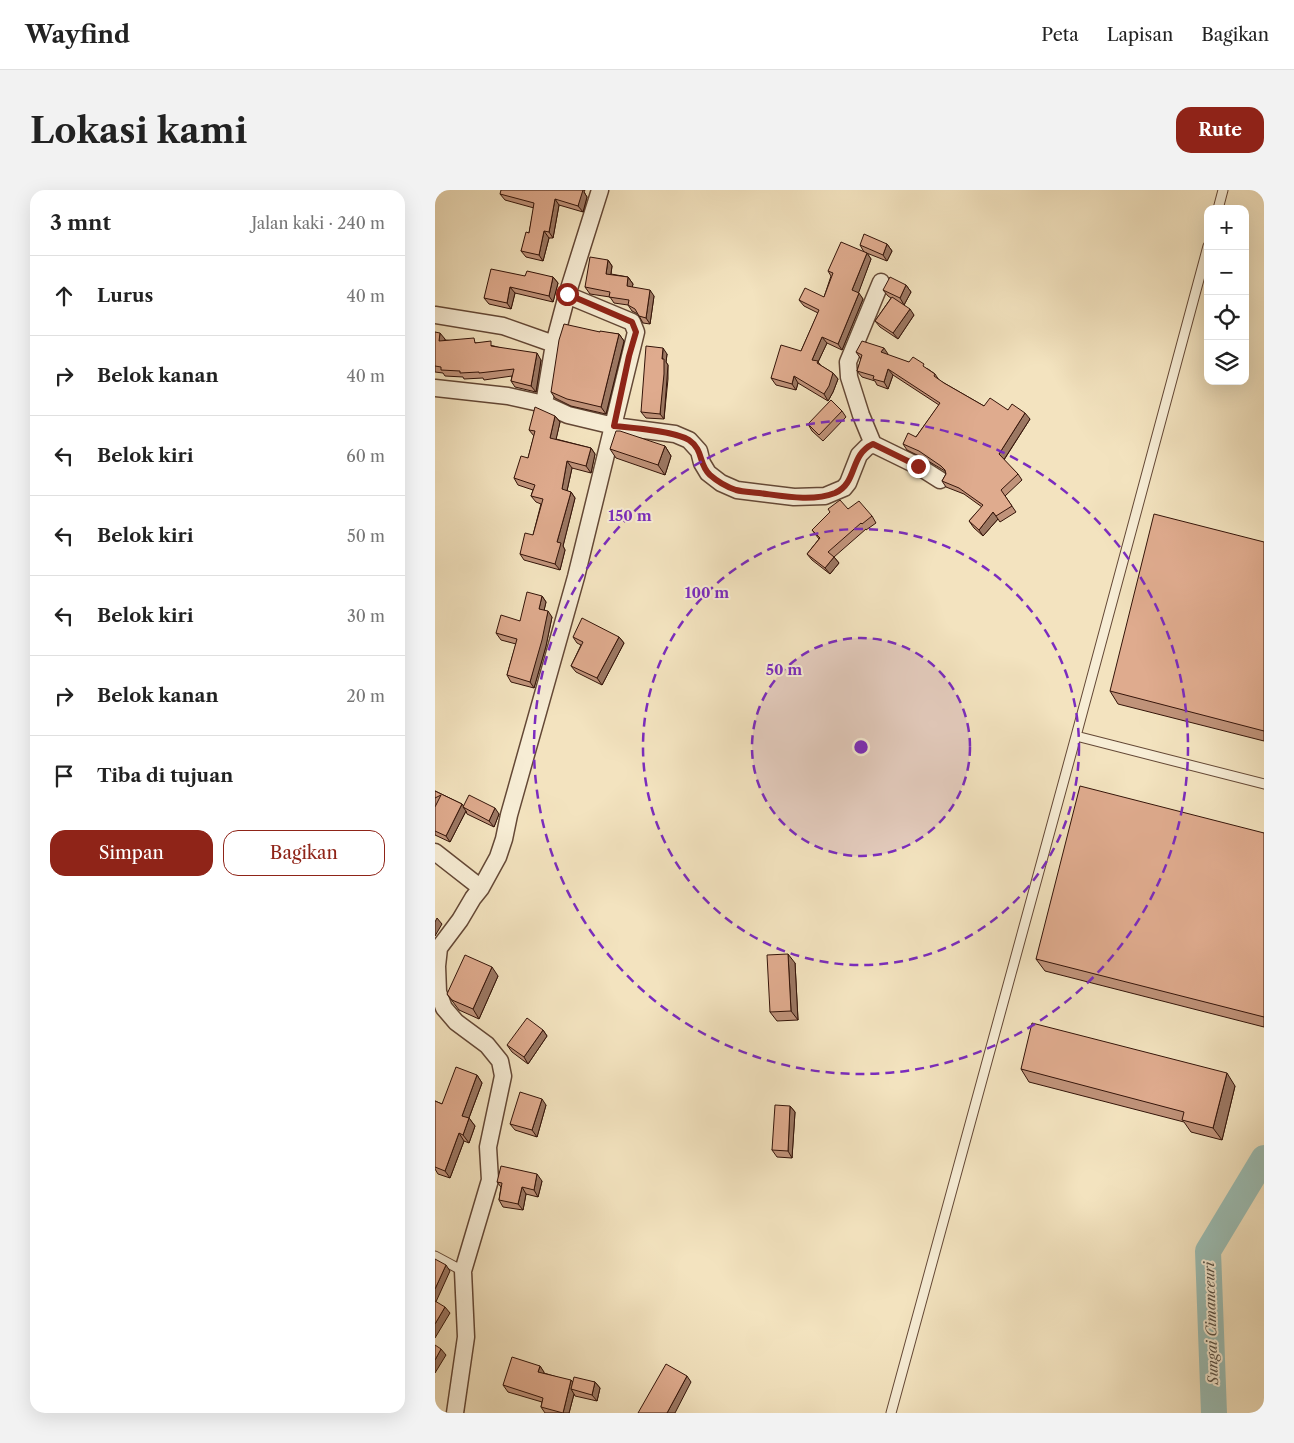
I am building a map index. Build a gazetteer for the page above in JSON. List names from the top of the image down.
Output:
{
  "water": ["Sungai Cimanceuri"],
  "page": {
    "header": "Wayfind",
    "nav": ["Peta", "Lapisan", "Bagikan"],
    "buttons": [
      "Rute",
      ["Simpan", "Bagikan"]
    ],
    "title": "Lokasi kami",
    "heading": ["3 mnt", "Jalan kaki · 240 m"],
    "map_buttons": ["+", "−"],
    "list": [
      ["Lurus", "40 m"],
      ["Belok kanan", "40 m"],
      ["Belok kiri", "60 m"],
      ["Belok kiri", "50 m"],
      ["Belok kiri", "30 m"],
      ["Belok kanan", "20 m"],
      "Tiba di tujuan"
    ]
  },
  "rings": ["150 m", "100 m", "50 m"]
}
